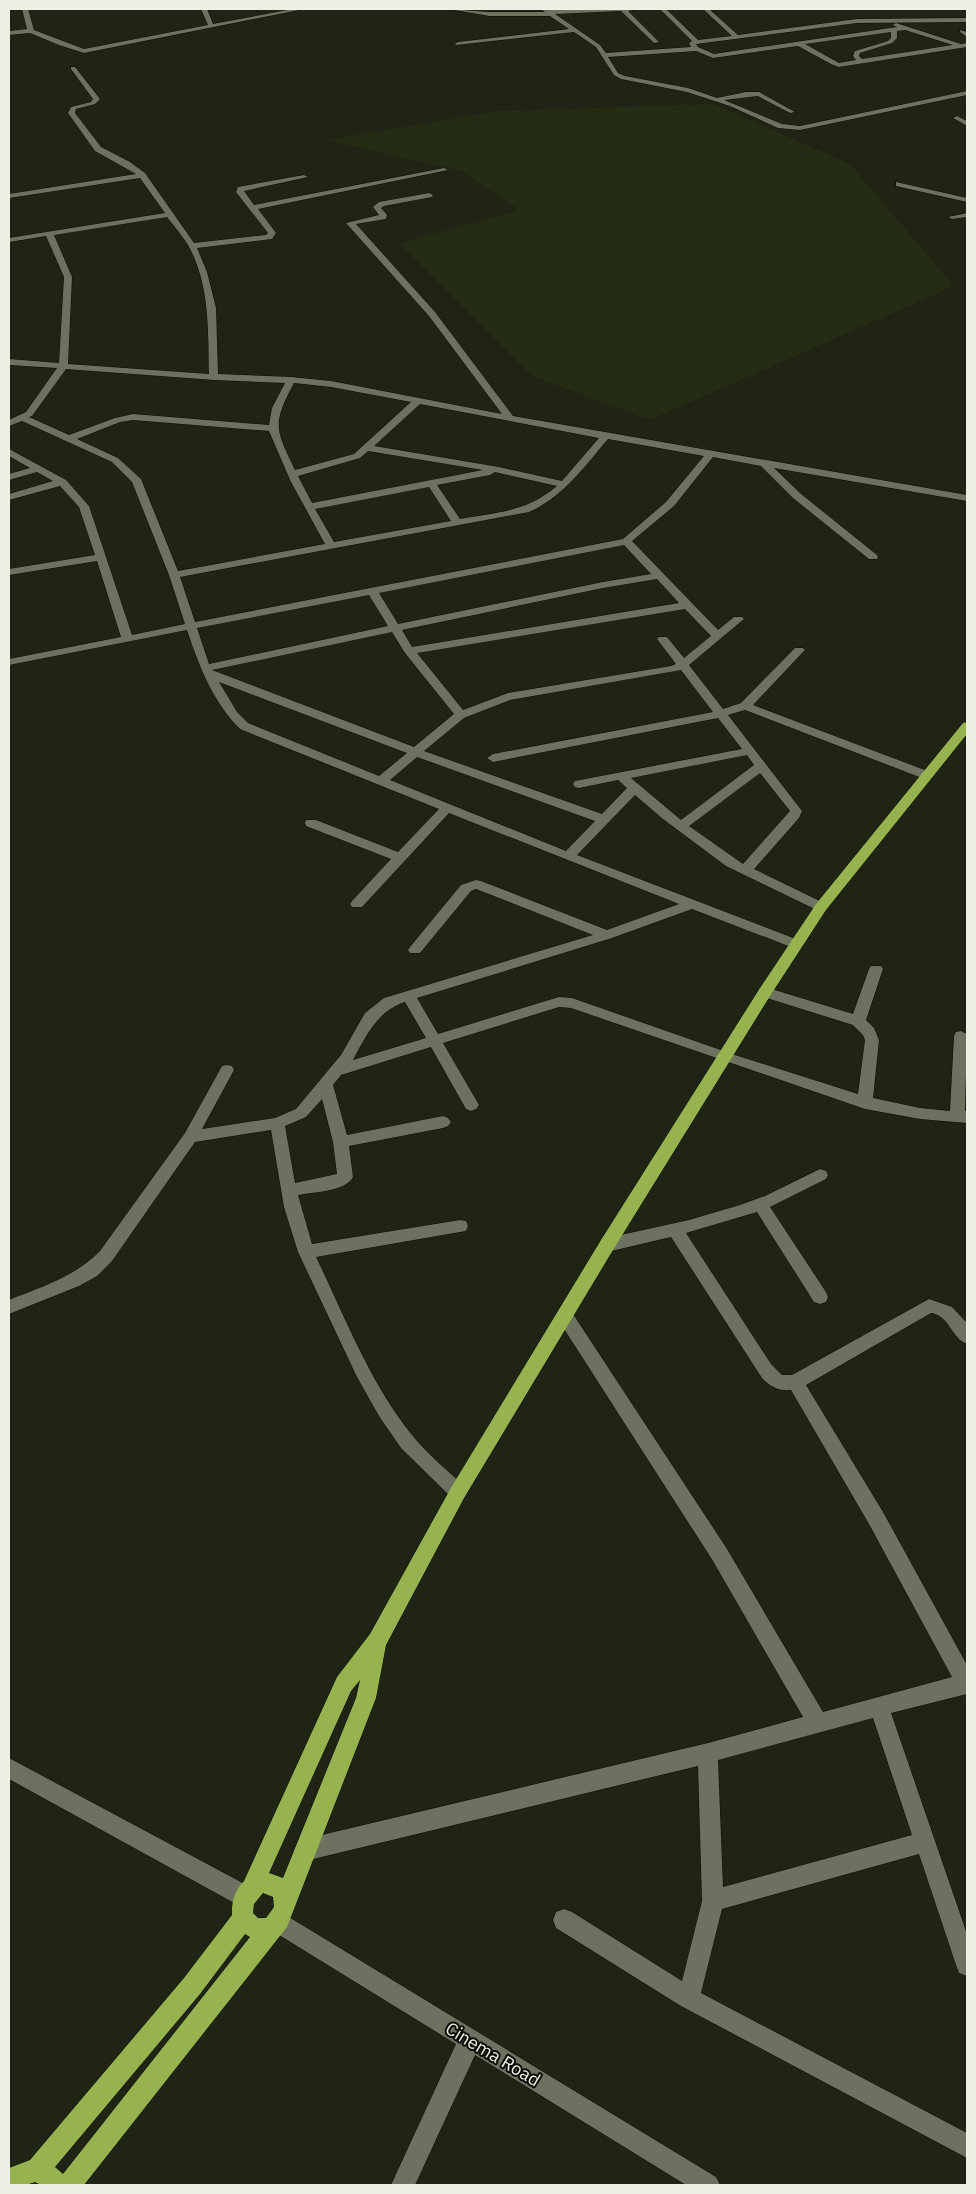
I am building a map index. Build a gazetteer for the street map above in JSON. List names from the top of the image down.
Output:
{
  "streets": {
    "street": ["Cinema Road"]
  }
}
